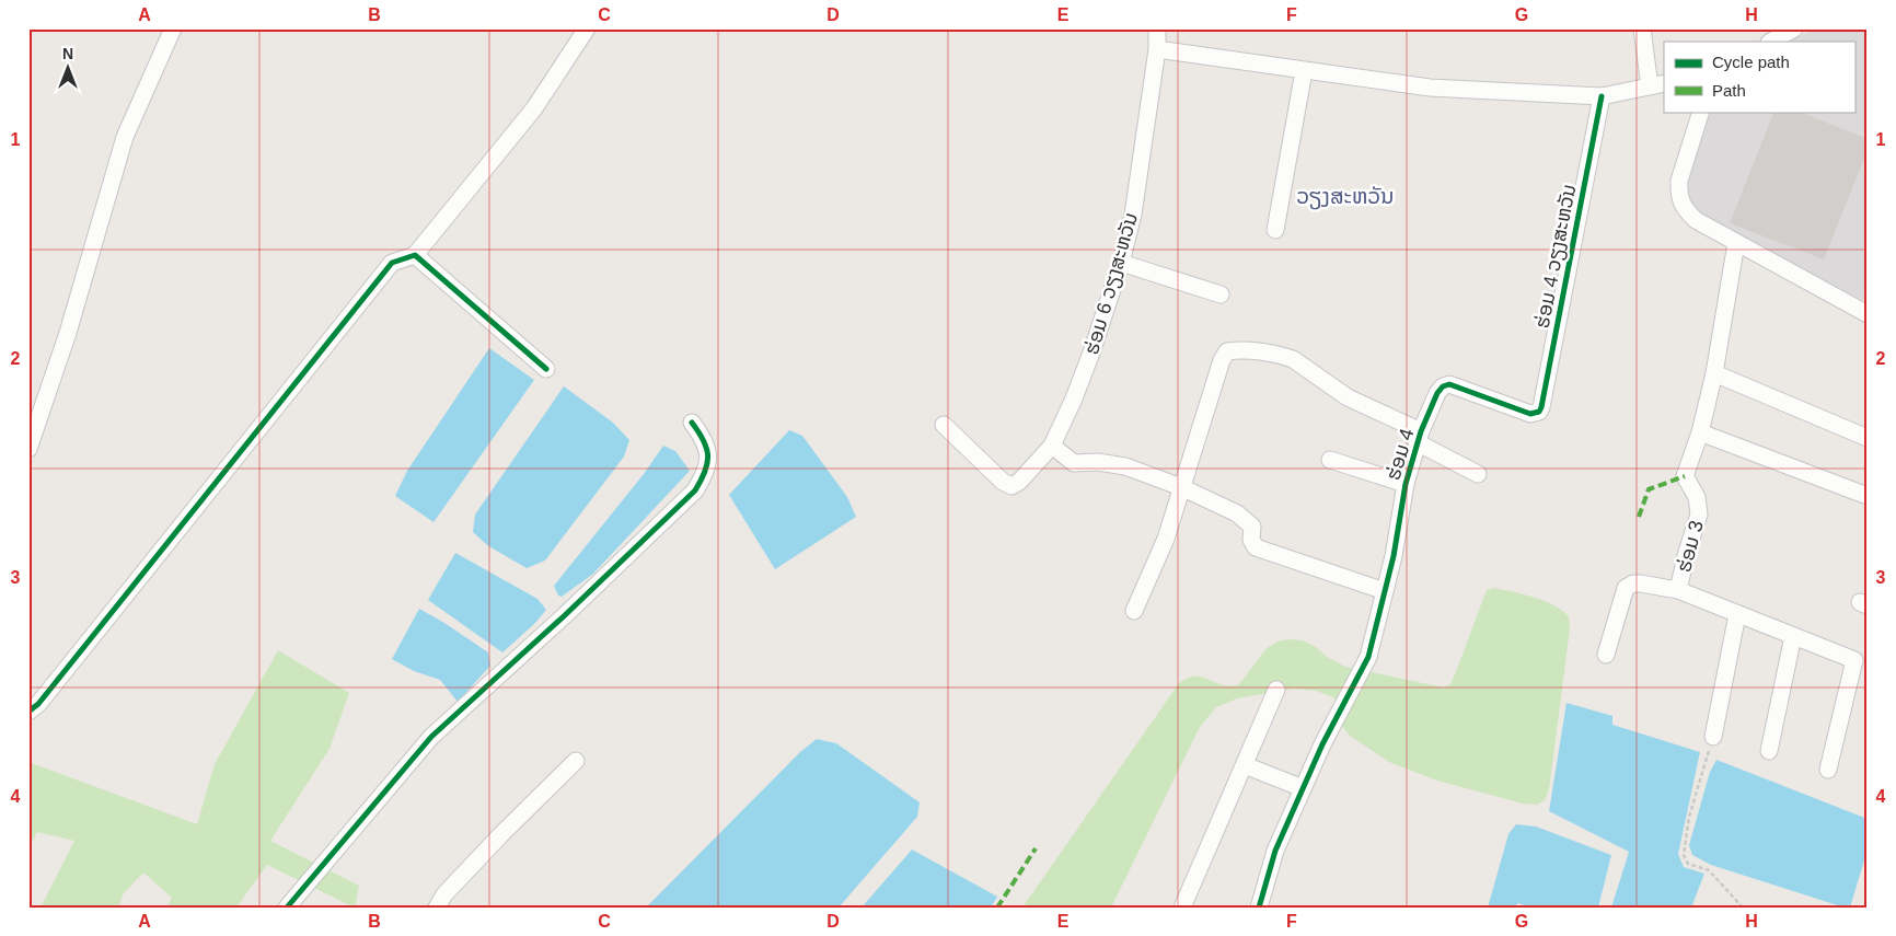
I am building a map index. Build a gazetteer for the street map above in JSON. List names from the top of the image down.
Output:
{
  "streets": {
    "street": [
      "ຮ່ອມ 4 ວຽງສະຫວັນ",
      "ຮ່ອມ 6 ວຽງສະຫວັນ",
      "ຮ່ອມ 4",
      "ຮ່ອມ 3"
    ]
  },
  "crossings": [
    ["ຮ່ອມ 4 ວຽງສະຫວັນ", "ຮ່ອມ 4"]
  ],
  "districts": ["ວຽງສະຫວັນ"],
  "legend": ["Cycle path", "Path"],
  "north": "top",
  "grid": {
    "columns": [
      "A",
      "B",
      "C",
      "D",
      "E",
      "F",
      "G",
      "H"
    ],
    "rows": [
      "1",
      "2",
      "3",
      "4"
    ]
  }
}
